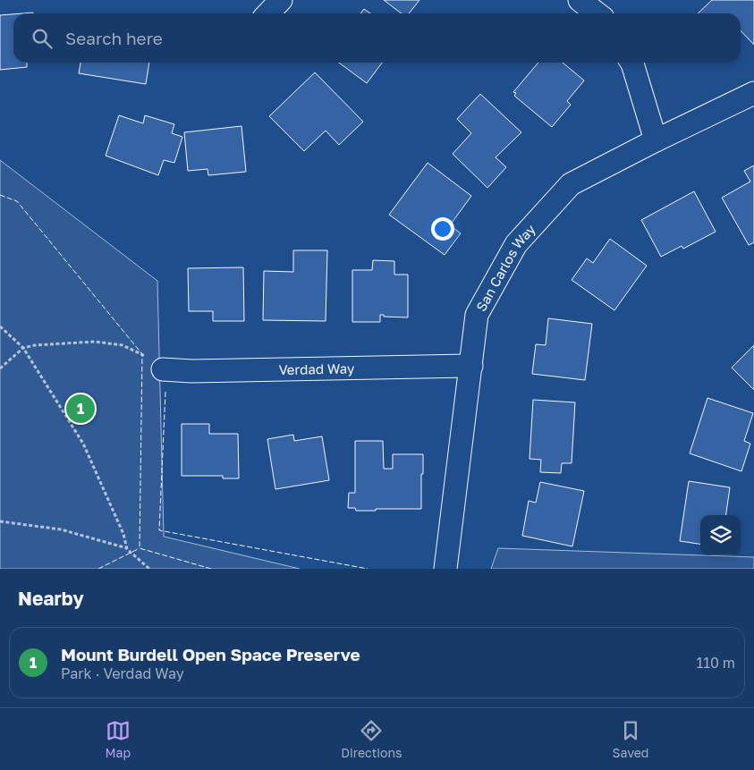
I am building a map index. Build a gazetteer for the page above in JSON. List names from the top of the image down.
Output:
{
  "streets": {
    "street": ["San Carlos Way", "Verdad Way"]
  },
  "crossings": [
    ["San Carlos Way", "Verdad Way"]
  ],
  "page": {
    "search": "Search here",
    "pins": "1",
    "heading": "Nearby",
    "list": [
      {
        "mark": "1",
        "name": "Mount Burdell Open Space Preserve",
        "note": "Park · Verdad Way",
        "value": "110 m"
      }
    ],
    "nav": ["Map", "Directions", "Saved"]
  }
}
